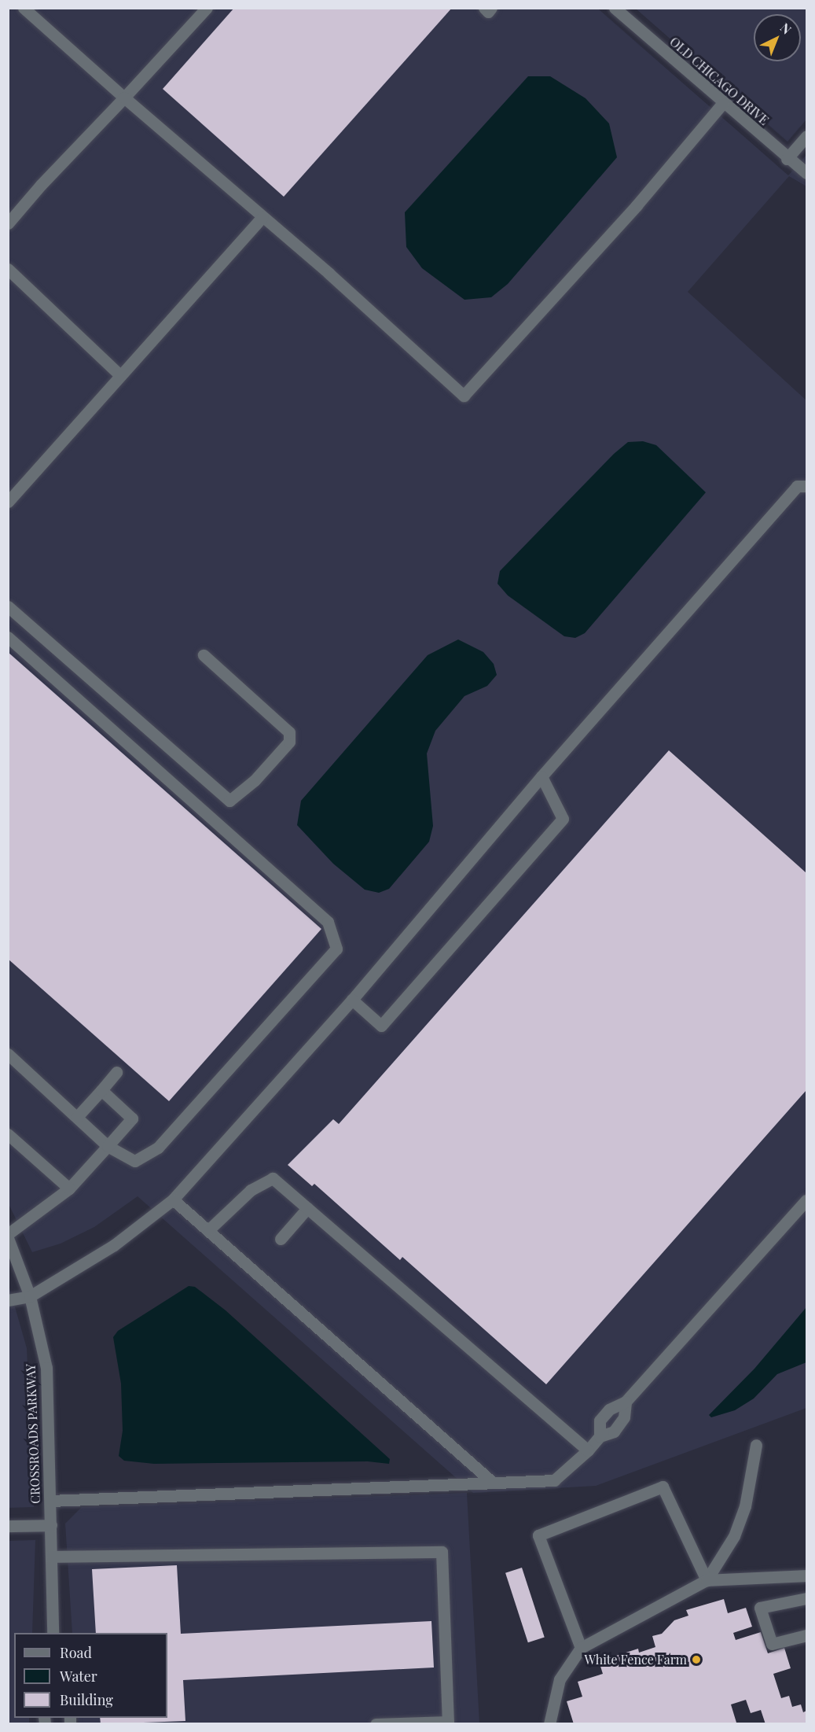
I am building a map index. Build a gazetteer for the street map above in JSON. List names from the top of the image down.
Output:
{
  "streets": {
    "street": ["OLD CHICAGO DRIVE", "CROSSROADS PARKWAY"]
  },
  "places": ["White Fence Farm"],
  "legend": ["Road", "Water", "Building"],
  "north": "top right"
}
